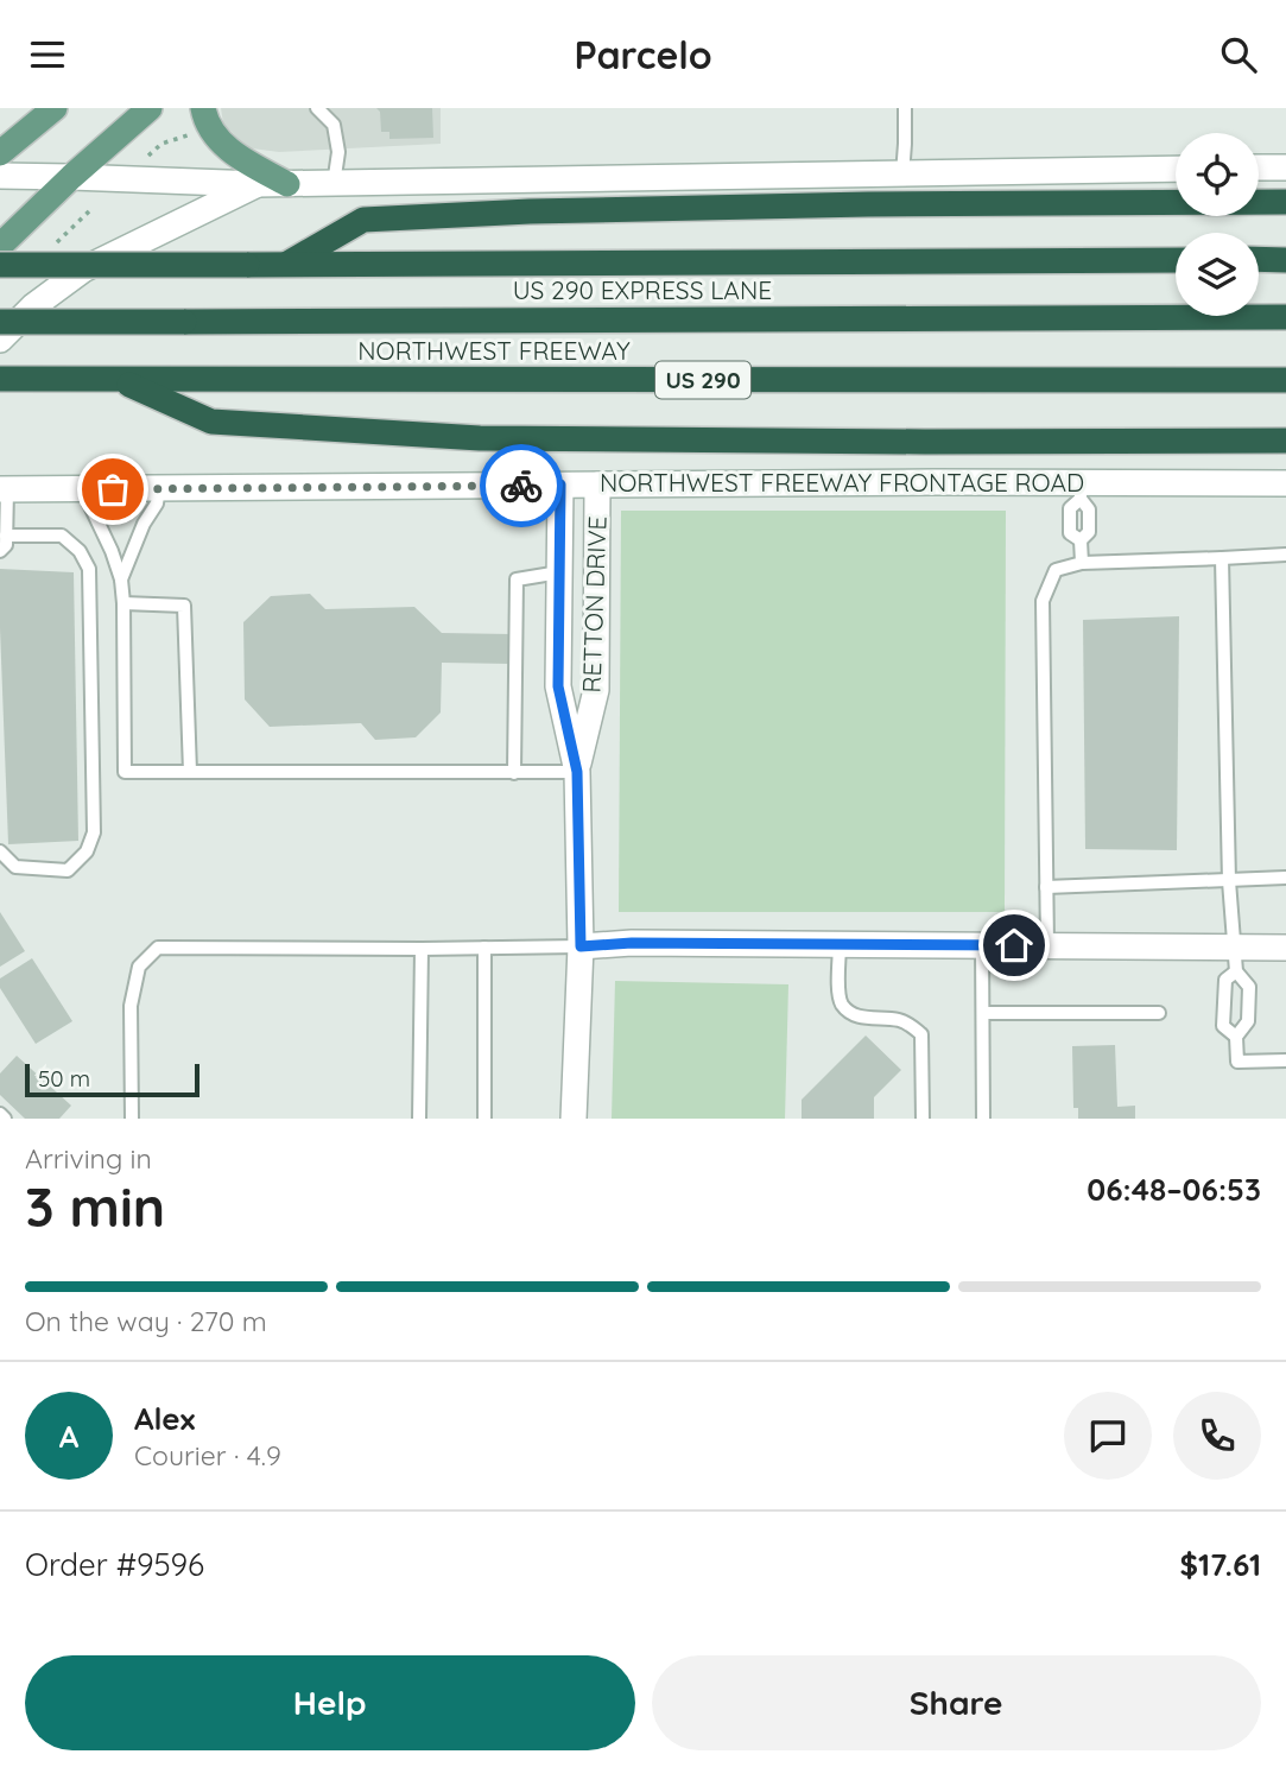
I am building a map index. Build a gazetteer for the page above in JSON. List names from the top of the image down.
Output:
{
  "streets": {
    "highway": ["US 290 EXPRESS LANE", "NORTHWEST FREEWAY", "US 290"],
    "main road": ["NORTHWEST FREEWAY FRONTAGE ROAD", "RETTON DRIVE"]
  },
  "crossings": [
    ["NORTHWEST FREEWAY FRONTAGE ROAD", "RETTON DRIVE"]
  ],
  "scale_bar": "50 m",
  "page": {
    "header": "Parcelo",
    "scale": "50 m",
    "heading": ["3 min", "Arriving in", "06:48–06:53"],
    "panel": [
      "Alex",
      "Courier · 4.9",
      "Order #9596",
      "$17.61"
    ],
    "bar": "On the way · 270 m",
    "round": "A",
    "buttons": ["Help", "Share"]
  }
}
